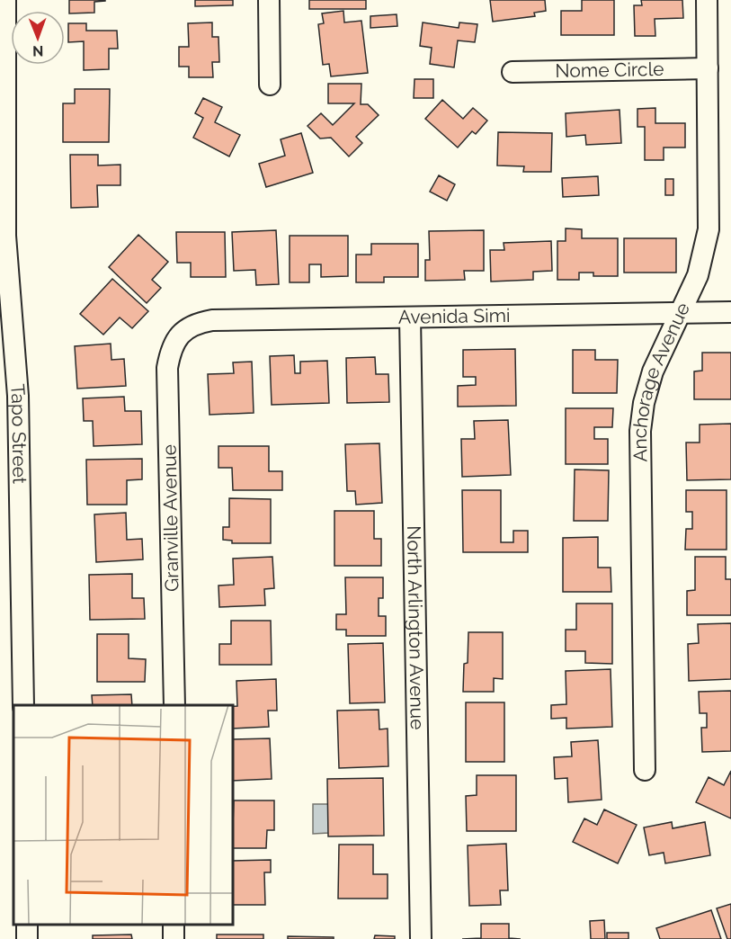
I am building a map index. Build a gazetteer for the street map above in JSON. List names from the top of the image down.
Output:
{
  "streets": {
    "street": [
      "Nome Circle",
      "Avenida Simi",
      "Anchorage Avenue",
      "Tapo Street",
      "Granville Avenue",
      "North Arlington Avenue"
    ]
  },
  "crossings": [
    ["Nome Circle", "Anchorage Avenue"],
    ["Avenida Simi", "Anchorage Avenue"],
    ["Avenida Simi", "Granville Avenue"],
    ["Avenida Simi", "North Arlington Avenue"]
  ],
  "north": "bottom"
}
